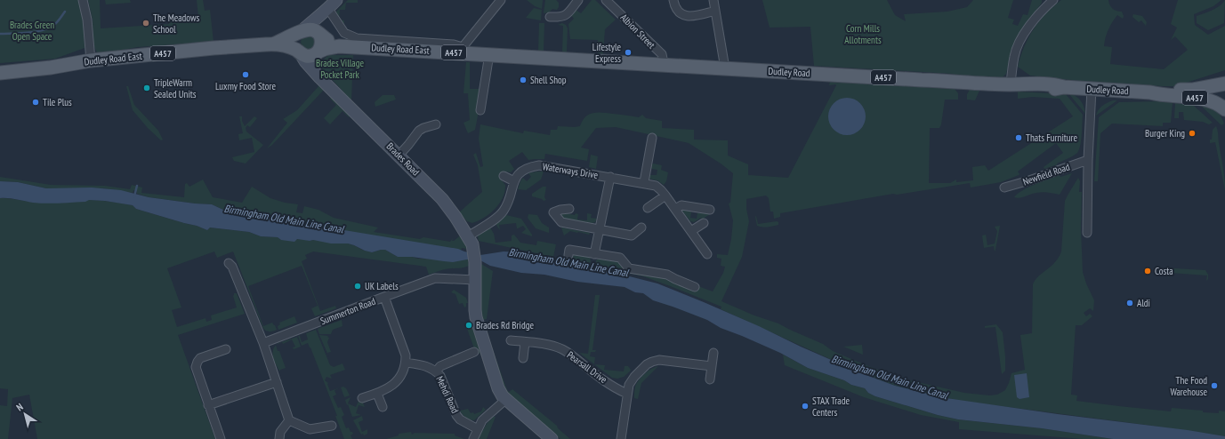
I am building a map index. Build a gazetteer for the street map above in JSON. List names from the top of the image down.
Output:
{
  "streets": {
    "main road": ["Dudley Road East", "A457", "Dudley Road"],
    "street": [
      "Albion Street",
      "Brades Road",
      "Waterways Drive",
      "Newfield Road",
      "Summerton Road",
      "Pearsall Drive",
      "Mehdi Road"
    ]
  },
  "crossings": [
    ["Albion Street", "Dudley Road"],
    ["Dudley Road East", "Dudley Road"],
    ["Dudley Road East", "Brades Road"],
    ["A457", "Dudley Road"],
    ["Brades Road", "Waterways Drive"],
    ["Brades Road", "Summerton Road"]
  ],
  "water": ["Birmingham Old Main Line Canal"],
  "parks": ["Brades Green Open Space", "Corn Mills Allotments", "Brades Village Pocket Park"],
  "places": [
    "The Meadows School",
    "Lifestyle Express",
    "Luxmy Food Store",
    "Shell Shop",
    "TripleWarm Sealed Units",
    "Tile Plus",
    "Burger King",
    "Thats Furniture",
    "Costa",
    "UK Labels",
    "Aldi",
    "Brades Rd Bridge",
    "The Food Warehouse",
    "STAX Trade Centers"
  ],
  "north": "top left"
}
